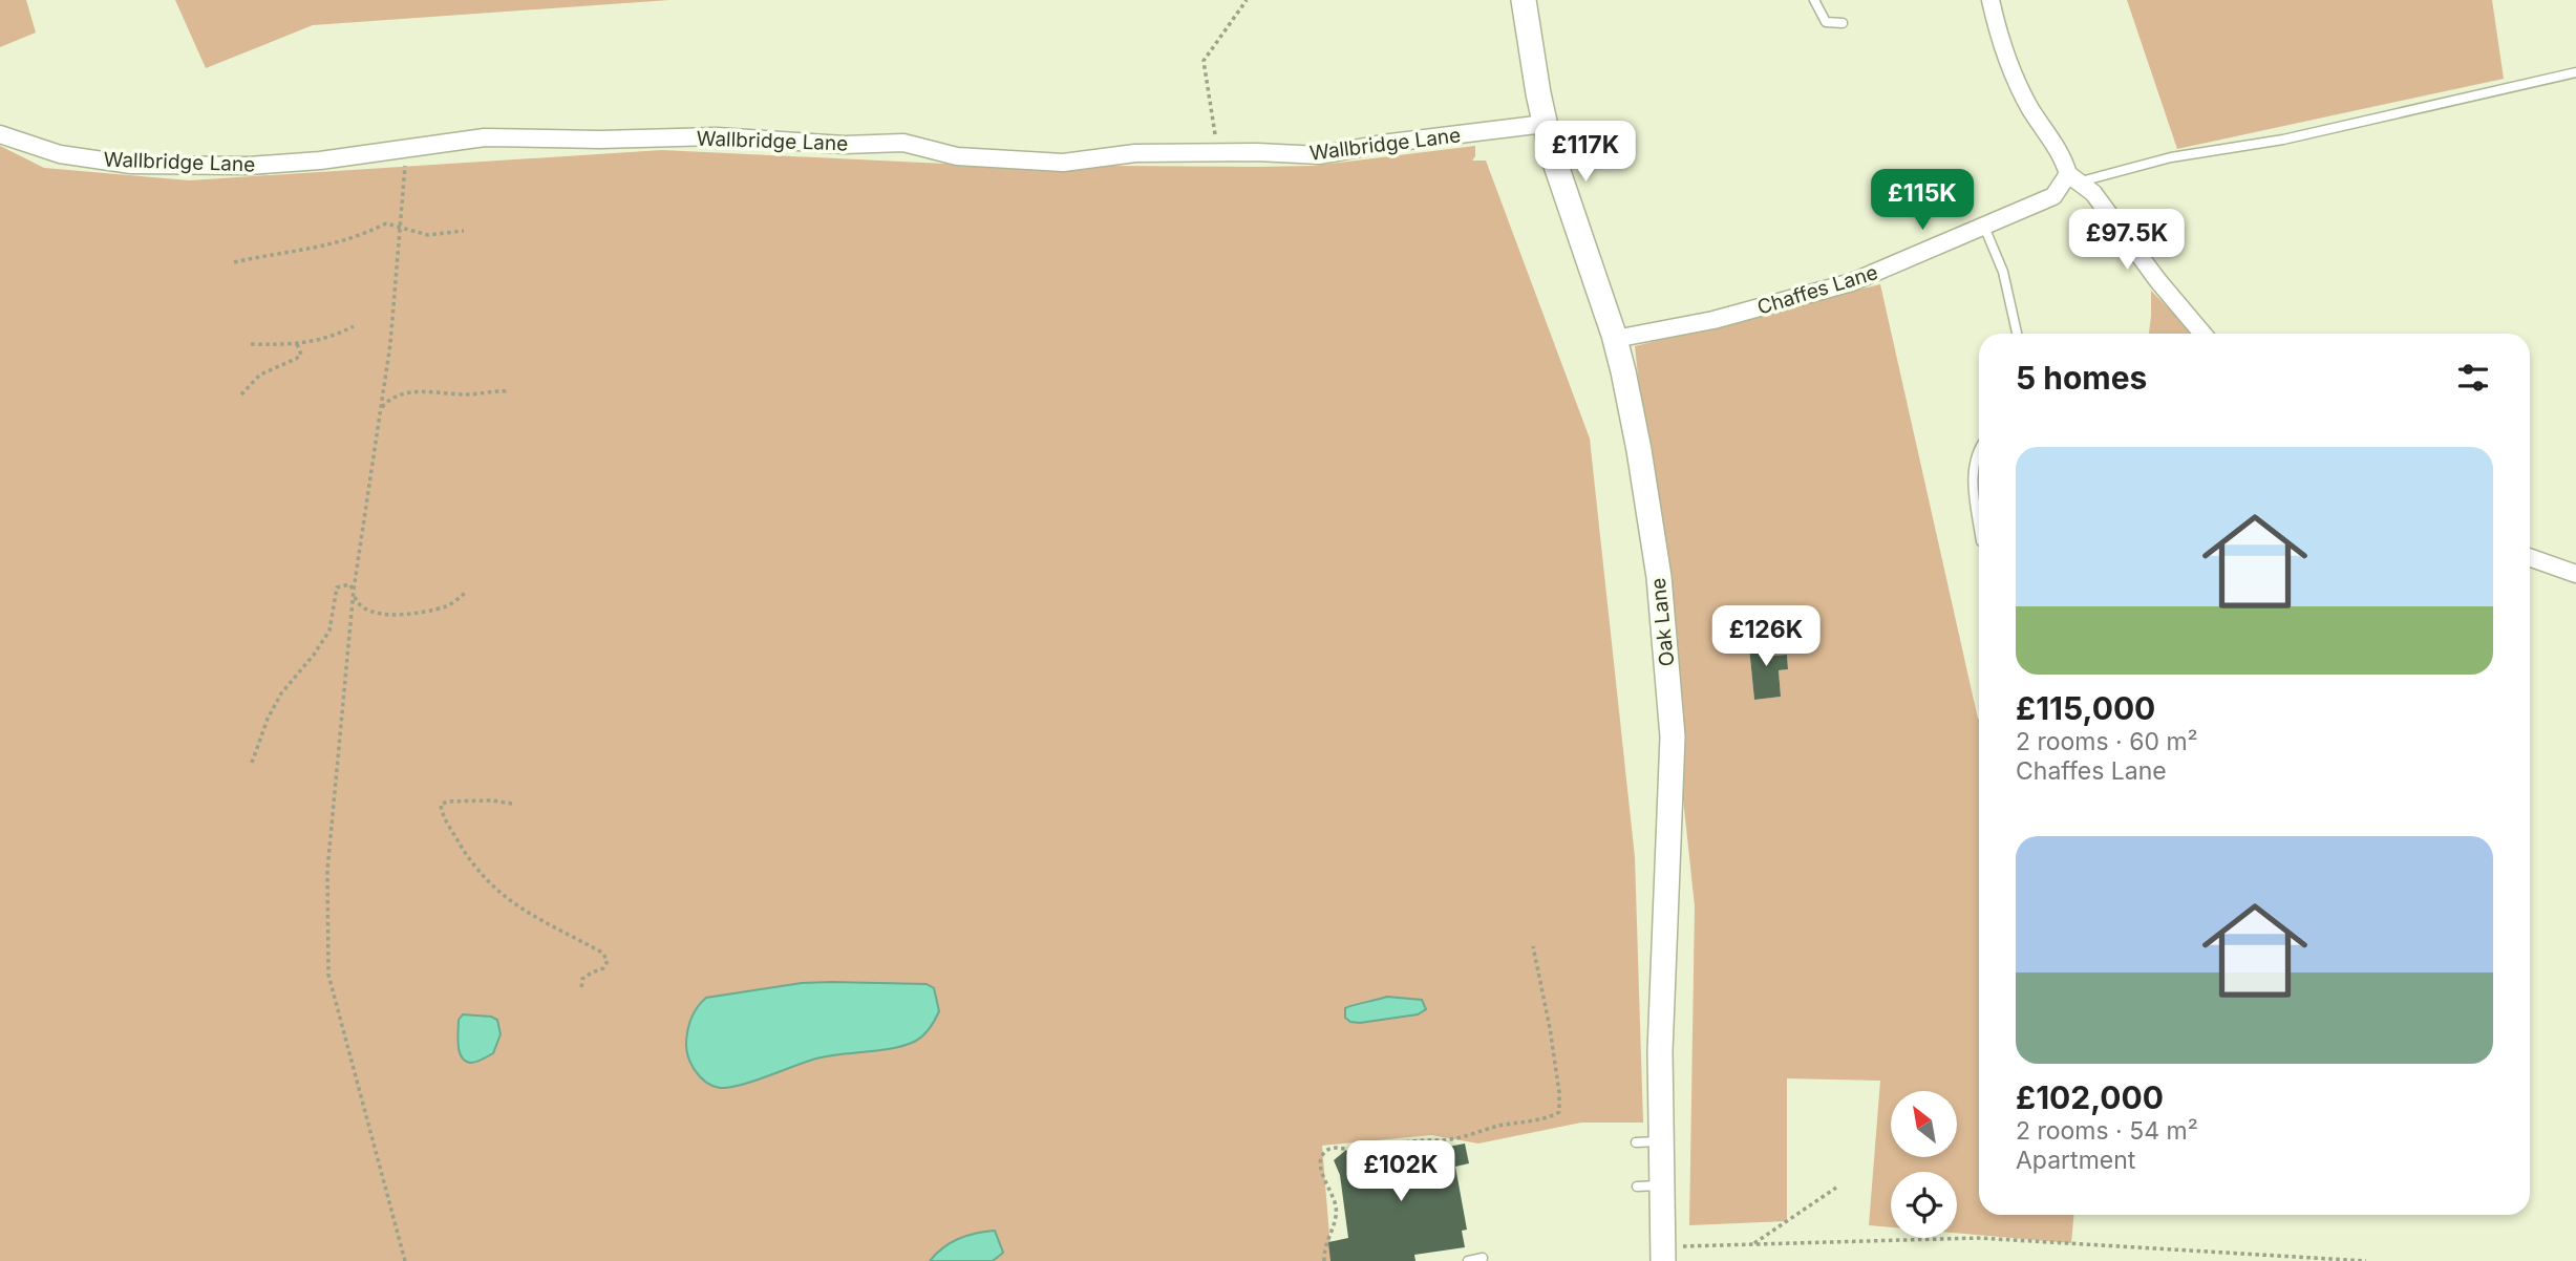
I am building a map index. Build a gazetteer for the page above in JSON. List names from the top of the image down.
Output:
{
  "streets": {
    "street": ["Wallbridge Lane", "Chaffes Lane", "Oak Lane"]
  },
  "crossings": [
    ["Wallbridge Lane", "Oak Lane"],
    ["Chaffes Lane", "Oak Lane"]
  ],
  "north": "top left",
  "page": {
    "price": [
      "£117K",
      "£115K",
      "£97.5K",
      "£126K",
      "£102K"
    ],
    "heading": "5 homes",
    "list": [
      {
        "name": "£115,000",
        "note": "2 rooms · 60 m² · Chaffes Lane"
      },
      {
        "name": "£102,000",
        "note": "2 rooms · 54 m² · Apartment"
      }
    ]
  }
}
